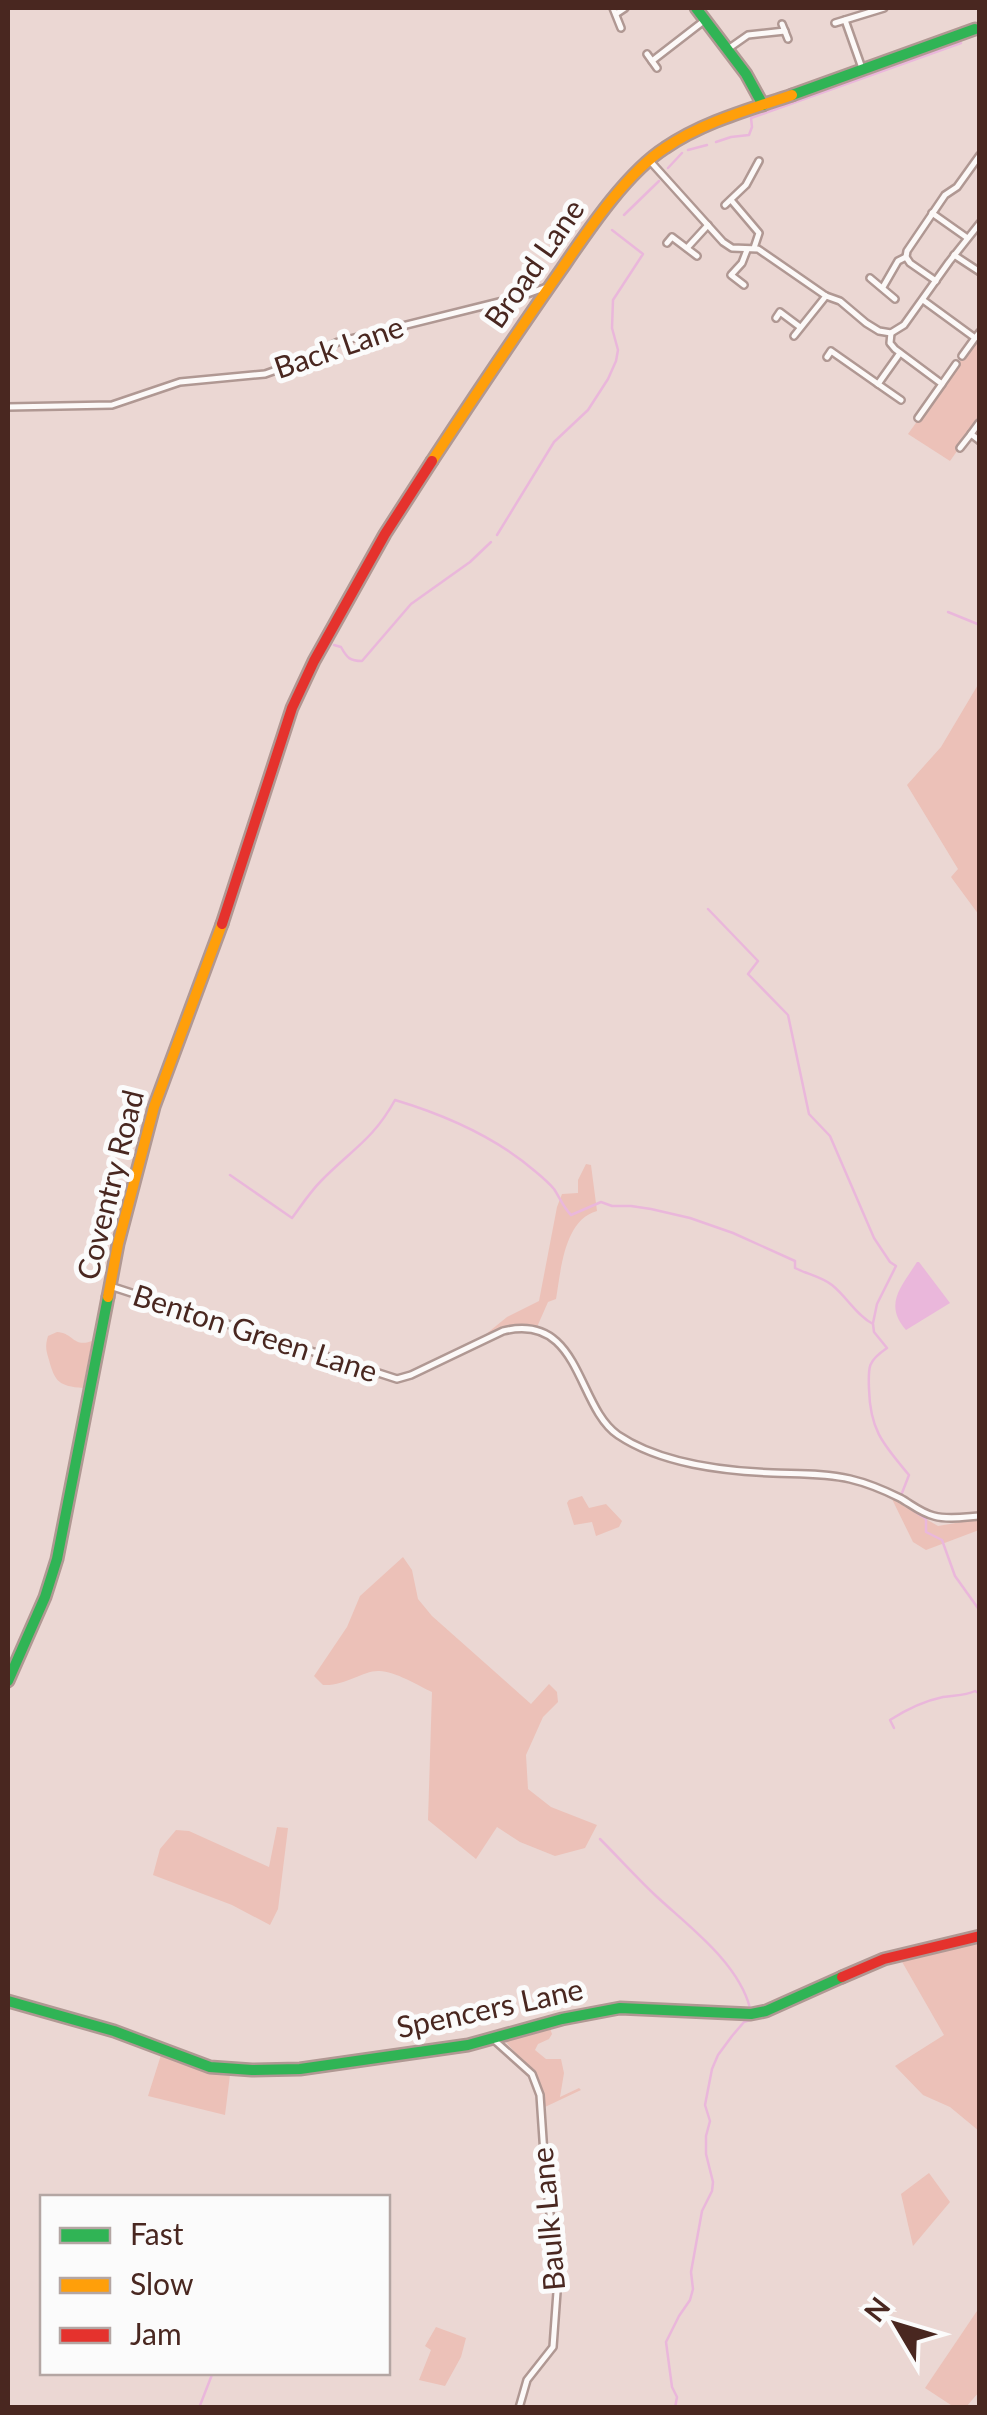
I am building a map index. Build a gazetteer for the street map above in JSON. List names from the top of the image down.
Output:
{
  "streets": {
    "street": [
      "Broad Lane",
      "Back Lane",
      "Coventry Road",
      "Benton Green Lane",
      "Spencers Lane",
      "Baulk Lane"
    ]
  },
  "crossings": [
    ["Broad Lane", "Back Lane"],
    ["Broad Lane", "Coventry Road"],
    ["Coventry Road", "Benton Green Lane"],
    ["Spencers Lane", "Baulk Lane"]
  ],
  "legend": ["Fast", "Slow", "Jam"],
  "north": "top left"
}
